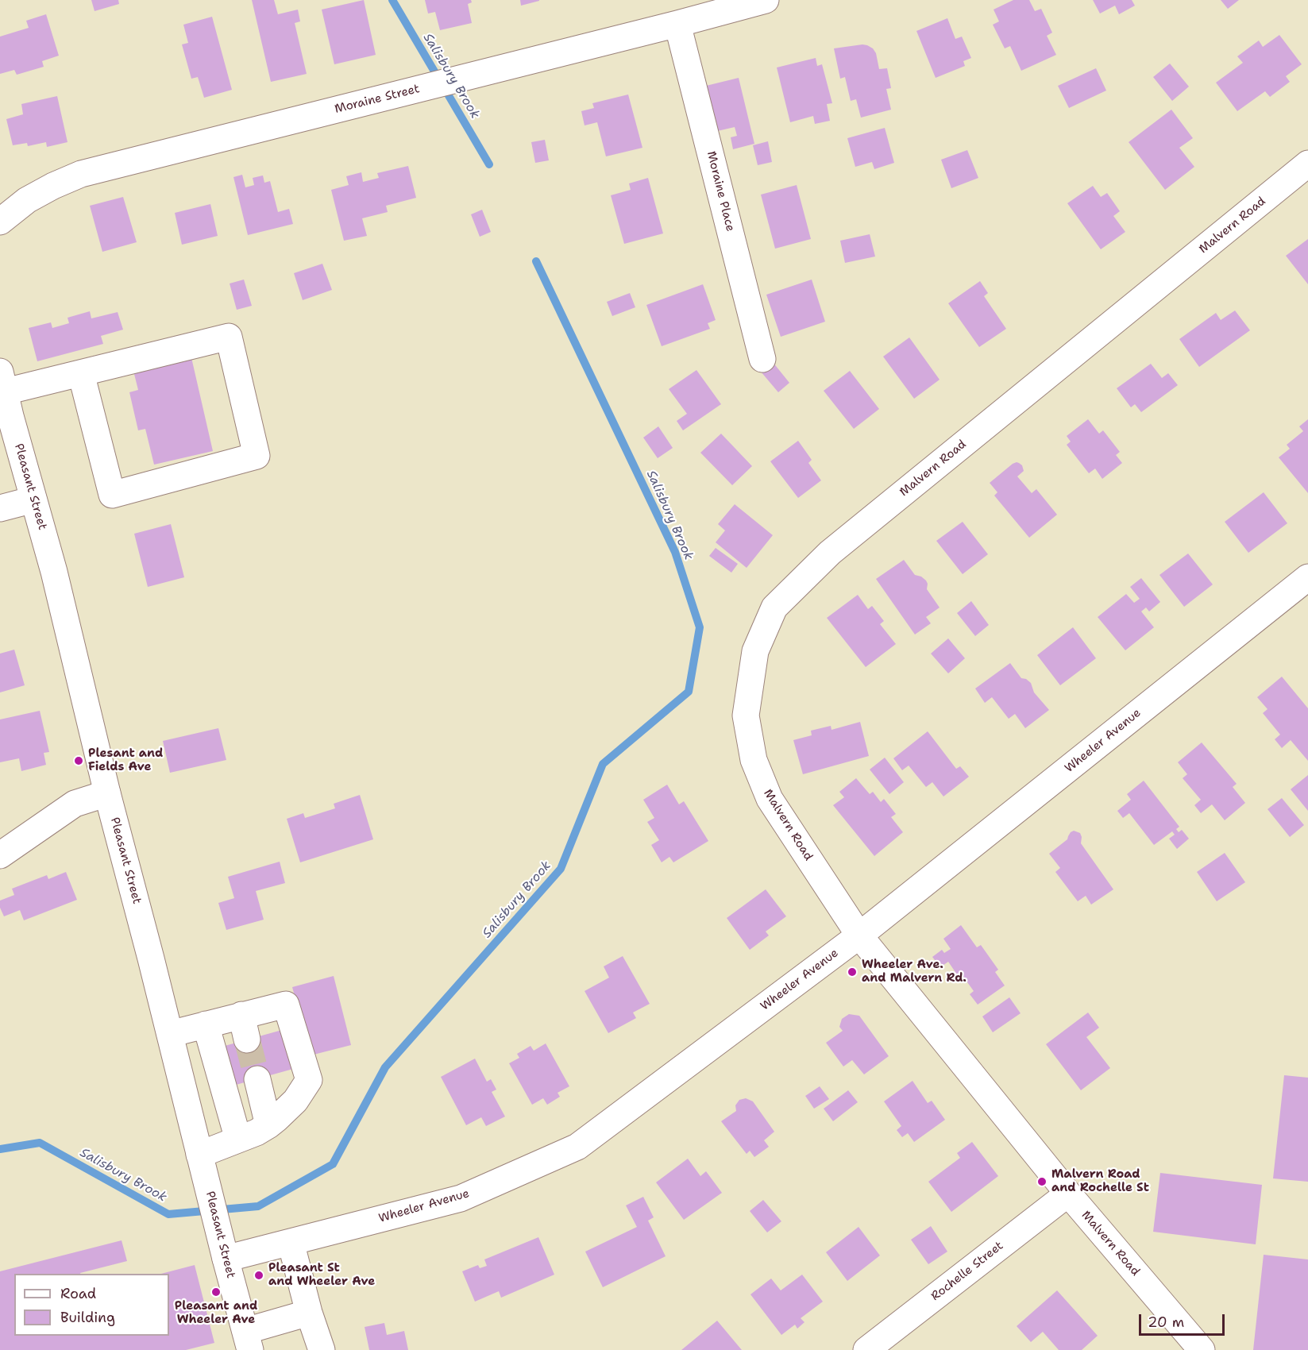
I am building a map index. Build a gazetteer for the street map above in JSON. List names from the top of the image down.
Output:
{
  "streets": {
    "street": [
      "Moraine Street",
      "Moraine Place",
      "Malvern Road",
      "Pleasant Street",
      "Wheeler Avenue",
      "Rochelle Street"
    ]
  },
  "crossings": [
    ["Moraine Street", "Moraine Place"],
    ["Malvern Road", "Wheeler Avenue"],
    ["Malvern Road", "Rochelle Street"],
    ["Pleasant Street", "Wheeler Avenue"]
  ],
  "water": ["Salisbury Brook"],
  "places": [
    "Plesant and Fields Ave",
    "Wheeler Ave. and Malvern Rd.",
    "Malvern Road and Rochelle St",
    "Pleasant St and Wheeler Ave",
    "Pleasant and Wheeler Ave"
  ],
  "legend": ["Road", "Building"],
  "scale_bar": "20 m"
}
